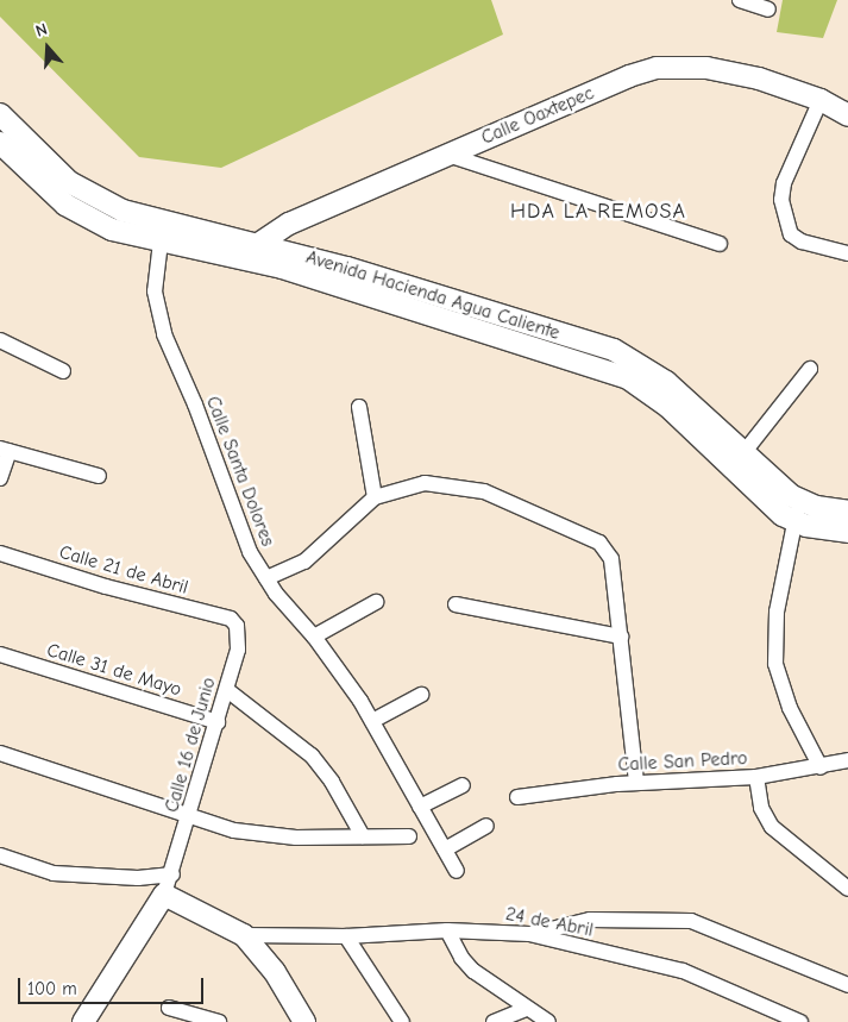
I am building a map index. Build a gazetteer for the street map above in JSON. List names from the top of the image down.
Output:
{
  "streets": {
    "main road": ["Calle Oaxtepec", "Avenida Hacienda Agua Caliente"],
    "street": [
      "Calle Santa Dolores",
      "Calle 21 de Abril",
      "Calle 31 de Mayo",
      "Calle 16 de Junio",
      "Calle San Pedro",
      "24 de Abril"
    ]
  },
  "crossings": [
    ["Calle Oaxtepec", "Avenida Hacienda Agua Caliente"],
    ["Avenida Hacienda Agua Caliente", "Calle Santa Dolores"],
    ["Calle 21 de Abril", "Calle 16 de Junio"],
    ["Calle 31 de Mayo", "Calle 16 de Junio"]
  ],
  "districts": ["HDA LA REMOSA"],
  "scale_bar": "100 m",
  "north": "top"
}
